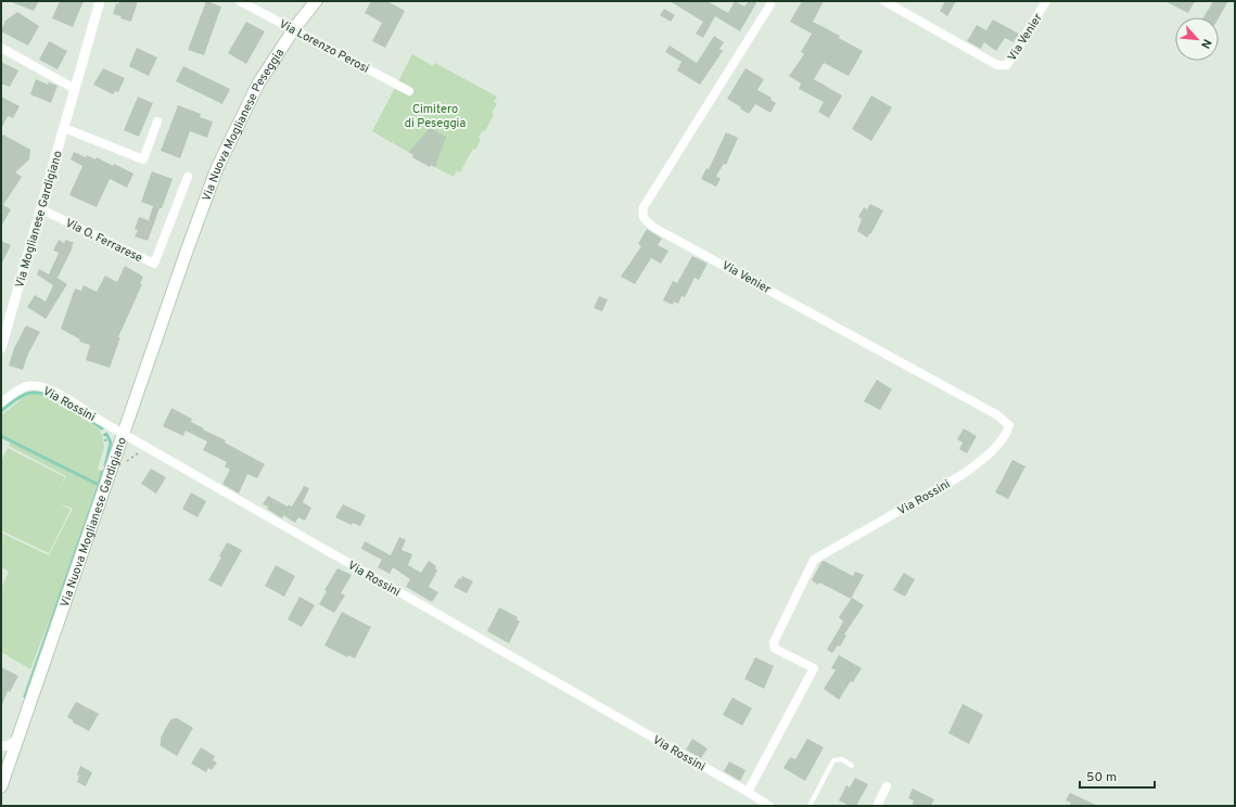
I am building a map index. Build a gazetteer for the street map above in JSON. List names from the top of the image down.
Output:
{
  "streets": {
    "main road": ["Via Nuova Moglianese Peseggia", "Via Nuova Moglianese Gardigiano"],
    "street": [
      "Via Venier",
      "Via Lorenzo Perosi",
      "Via Moglianese Gardigiano",
      "Via O. Ferrarese",
      "Via Rossini"
    ]
  },
  "crossings": [
    ["Via Venier", "Via Rossini"],
    ["Via Lorenzo Perosi", "Via Nuova Moglianese Peseggia"],
    ["Via Nuova Moglianese Peseggia", "Via Nuova Moglianese Gardigiano"],
    ["Via Moglianese Gardigiano", "Via O. Ferrarese"],
    ["Via Rossini", "Via Nuova Moglianese Gardigiano"]
  ],
  "parks": ["Cimitero di Peseggia"],
  "scale_bar": "50 m",
  "north": "bottom right"
}
